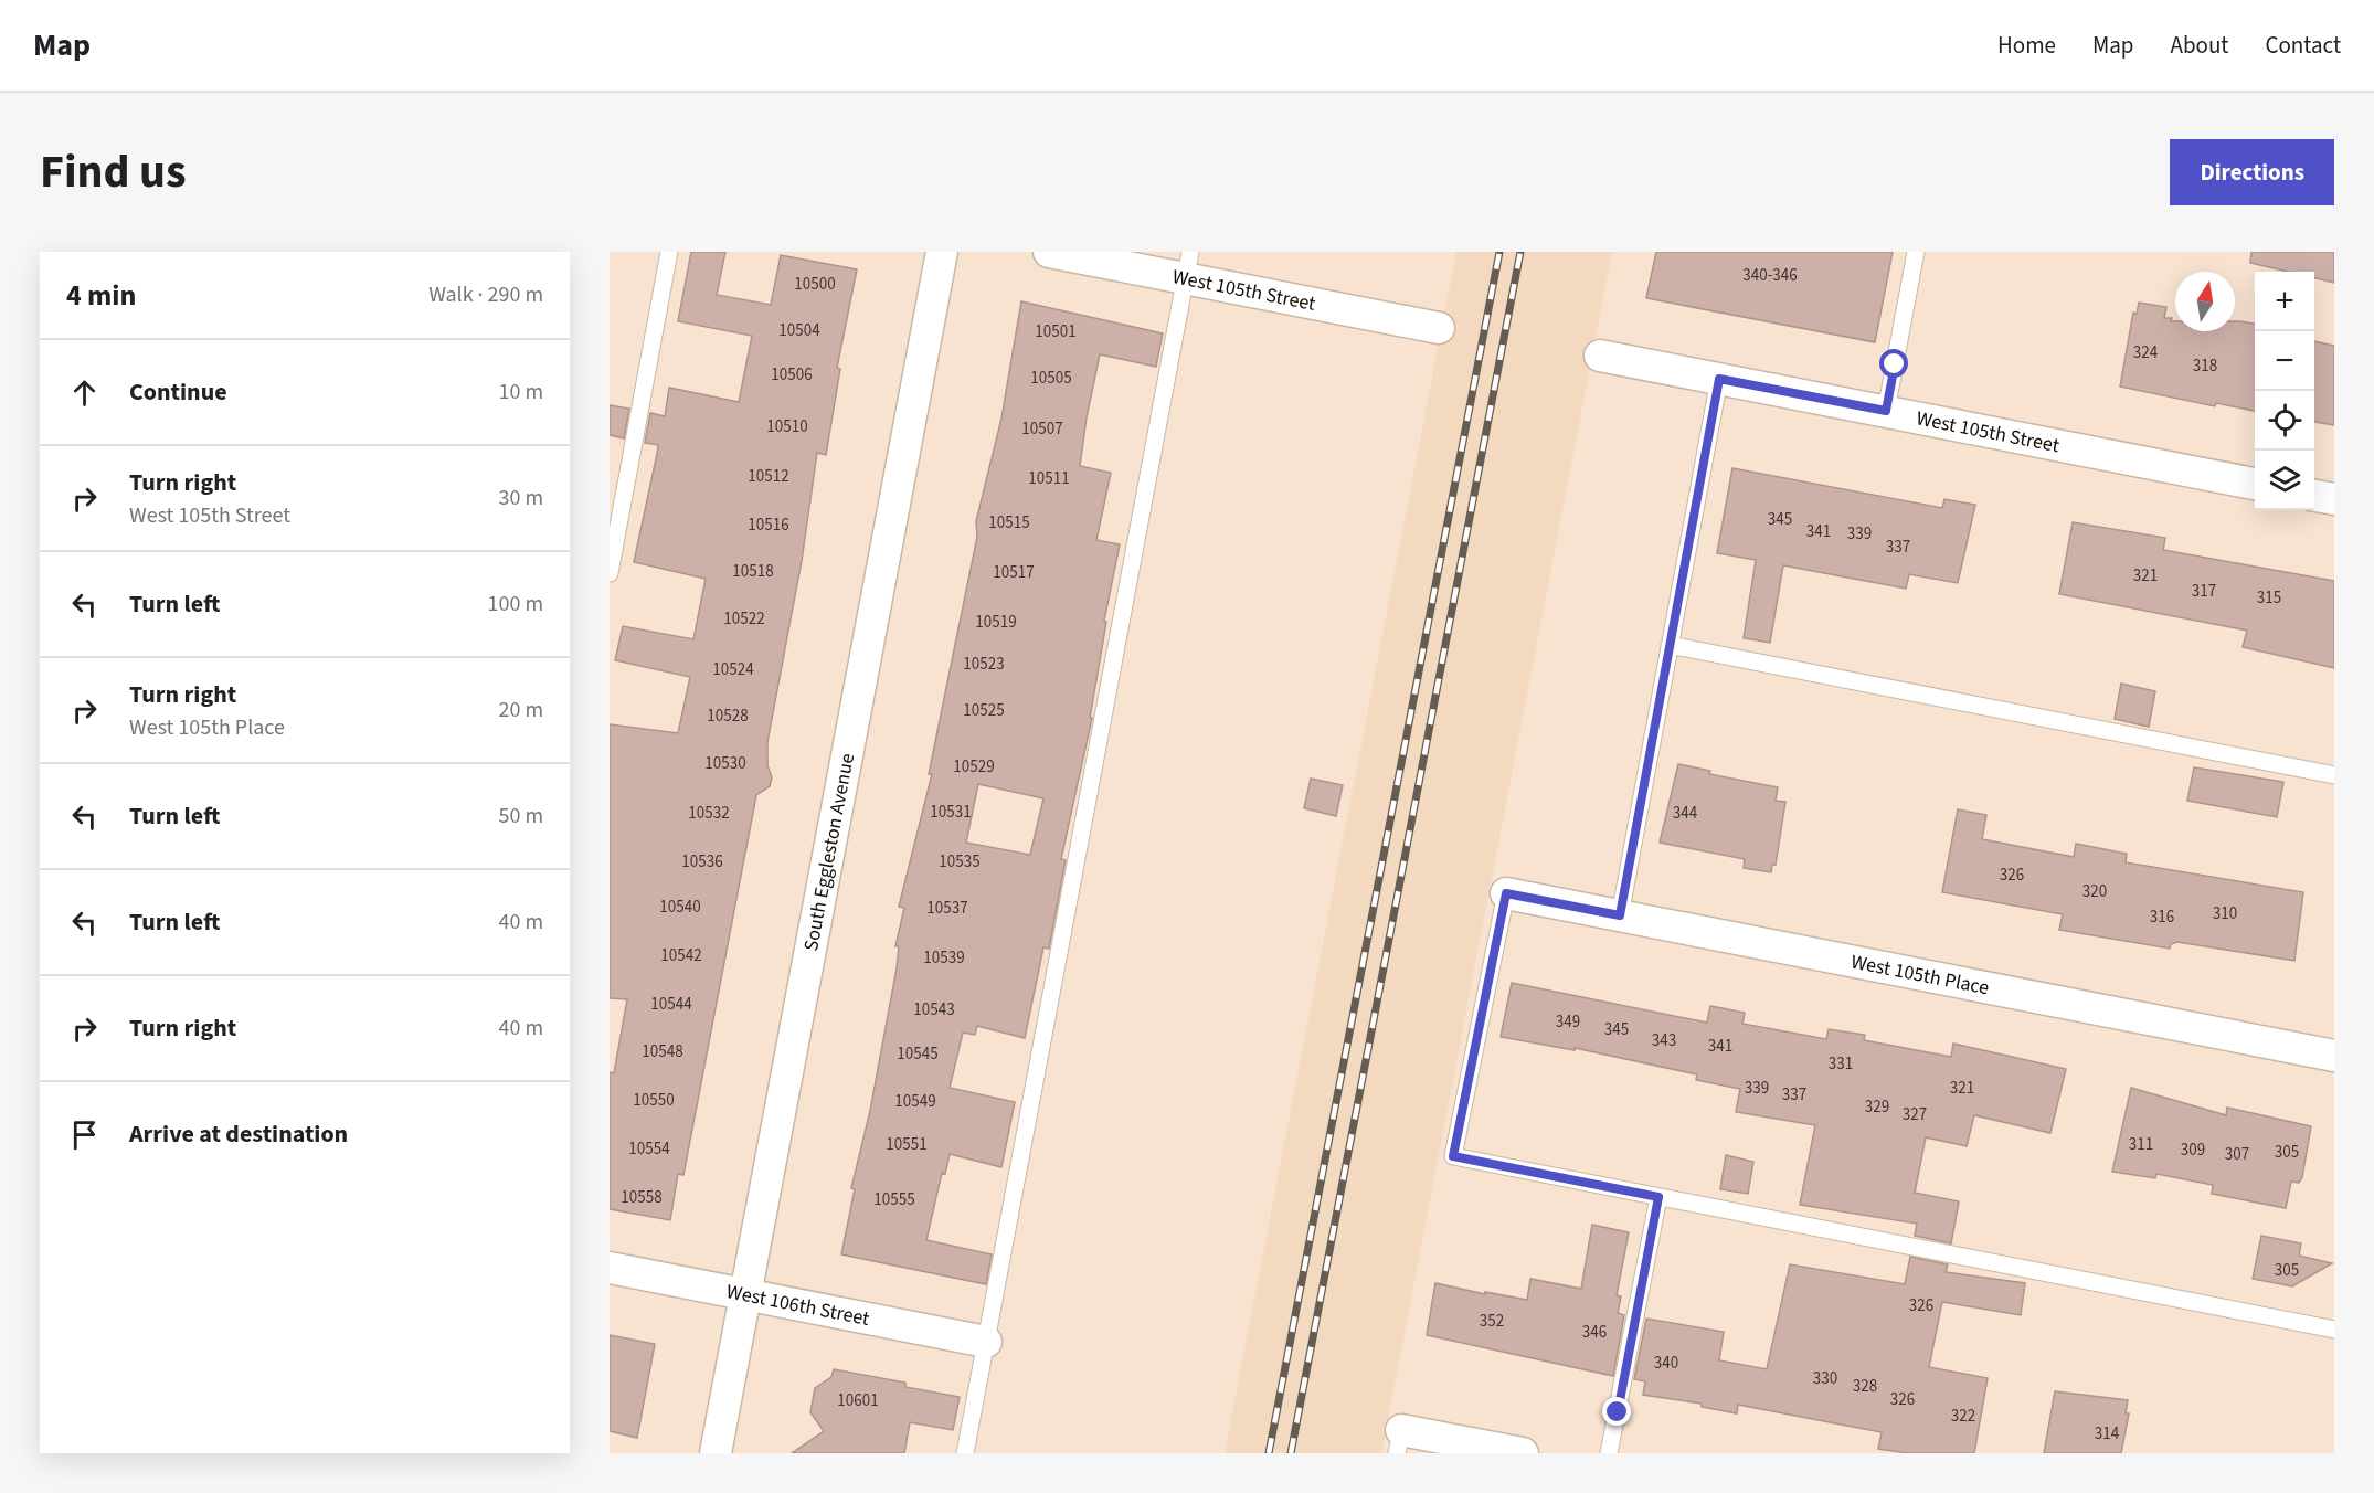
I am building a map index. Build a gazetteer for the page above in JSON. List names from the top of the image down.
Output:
{
  "streets": {
    "street": [
      "West 105th Street",
      "South Eggleston Avenue",
      "West 105th Place",
      "West 106th Street"
    ]
  },
  "crossings": [
    ["South Eggleston Avenue", "West 106th Street"]
  ],
  "house_numbers": [
    "340-346",
    "10500",
    "10504",
    "10501",
    "324",
    "318",
    "10506",
    "10505",
    "10510",
    "10507",
    "10512",
    "10511",
    "345",
    "10515",
    "10516",
    "341",
    "339",
    "337",
    "10518",
    "10517",
    "321",
    "317",
    "315",
    "10522",
    "10519",
    "10523",
    "10524",
    "10525",
    "10528",
    "10530",
    "10529",
    "10531",
    "10532",
    "344",
    "10536",
    "10535",
    "326",
    "320",
    "10540",
    "10537",
    "310",
    "316",
    "10542",
    "10539",
    "10544",
    "10543",
    "349",
    "345",
    "343",
    "341",
    "10548",
    "10545",
    "331",
    "339",
    "321",
    "337",
    "10550",
    "10549",
    "329",
    "327",
    "10551",
    "311",
    "10554",
    "309",
    "305",
    "307",
    "10558",
    "10555",
    "305",
    "326",
    "352",
    "346",
    "340",
    "330",
    "328",
    "326",
    "10601",
    "322",
    "314"
  ],
  "north": "top",
  "page": {
    "header": "Map",
    "nav": [
      "Home",
      "Map",
      "About",
      "Contact"
    ],
    "title": "Find us",
    "buttons": "Directions",
    "heading": ["4 min", "Walk · 290 m"],
    "map_buttons": ["+", "−"],
    "list": [
      ["Continue", "10 m"],
      ["Turn right", "West 105th Street", "30 m"],
      ["Turn left", "100 m"],
      ["Turn right", "West 105th Place", "20 m"],
      ["Turn left", "50 m"],
      ["Turn left", "40 m"],
      ["Turn right", "40 m"],
      "Arrive at destination"
    ]
  }
}
